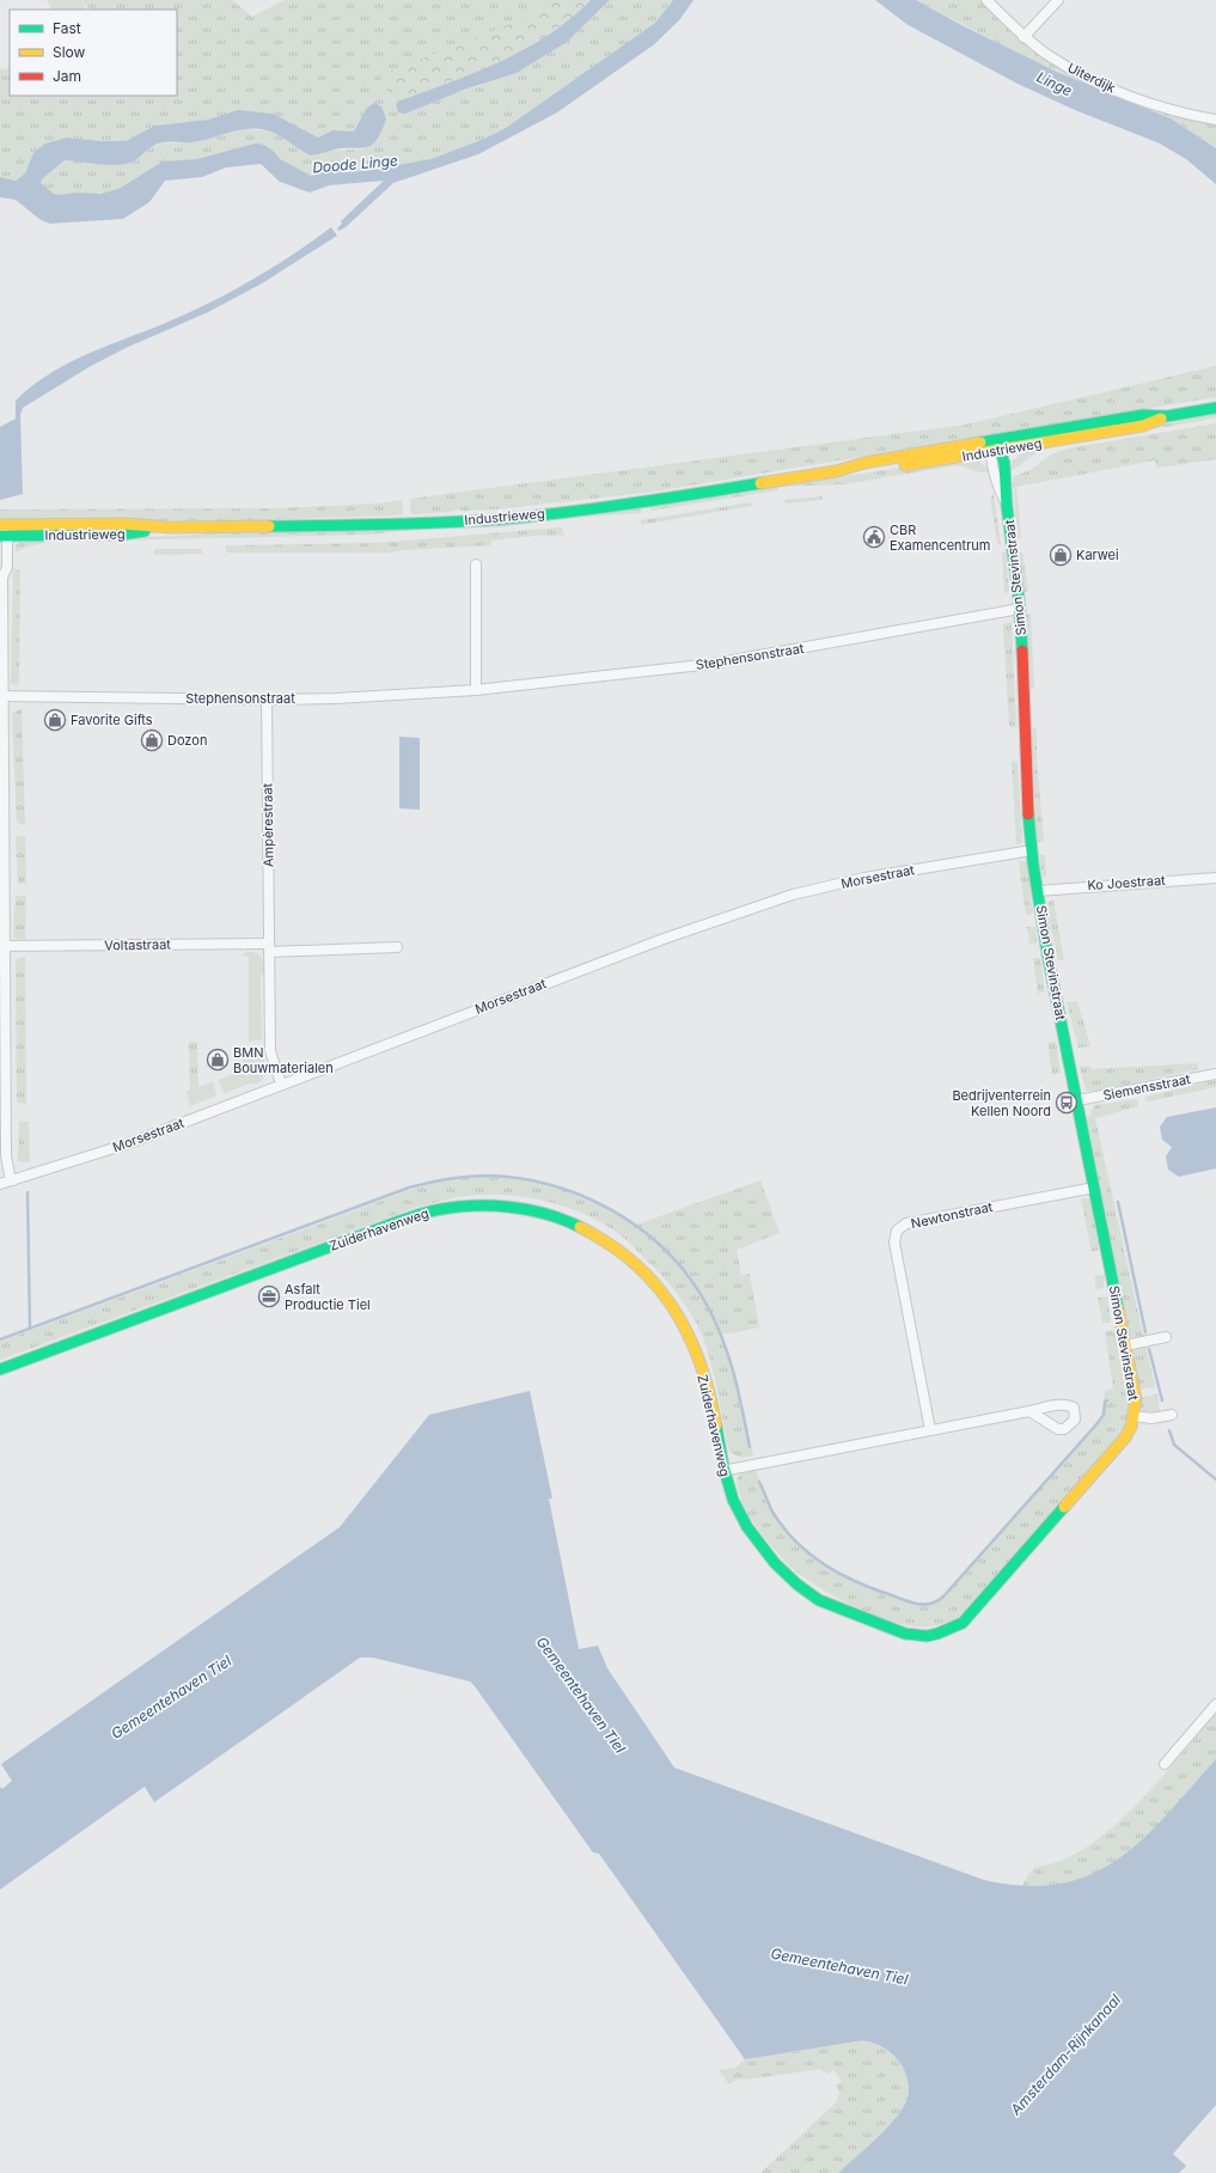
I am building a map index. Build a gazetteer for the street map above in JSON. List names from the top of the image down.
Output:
{
  "streets": {
    "street": [
      "Uiterdijk",
      "Industrieweg",
      "Simon Stevinstraat",
      "Stephensonstraat",
      "Ampèrestraat",
      "Morsestraat",
      "Ko Joestraat",
      "Voltastraat",
      "Siemensstraat",
      "Newtonstraat",
      "Zuiderhavenweg"
    ]
  },
  "crossings": [
    ["Industrieweg", "Simon Stevinstraat"],
    ["Simon Stevinstraat", "Stephensonstraat"],
    ["Simon Stevinstraat", "Morsestraat"],
    ["Simon Stevinstraat", "Ko Joestraat"],
    ["Simon Stevinstraat", "Siemensstraat"],
    ["Simon Stevinstraat", "Newtonstraat"],
    ["Simon Stevinstraat", "Zuiderhavenweg"],
    ["Stephensonstraat", "Ampèrestraat"],
    ["Ampèrestraat", "Morsestraat"],
    ["Ampèrestraat", "Voltastraat"]
  ],
  "water": [
    "Linge",
    "Doode Linge",
    "Gemeentehaven Tiel",
    "Amsterdam-Rijnkanaal"
  ],
  "places": {
    "public building": ["CBR Examencentrum"],
    "shop": [
      "Karwei",
      "Favorite Gifts",
      "Dozon",
      "BMN Bouwmaterialen"
    ],
    "bus stop": ["Bedrijventerrein Kellen Noord"],
    "office": ["Asfalt Productie Tiel"]
  },
  "legend": ["Fast", "Slow", "Jam"]
}
